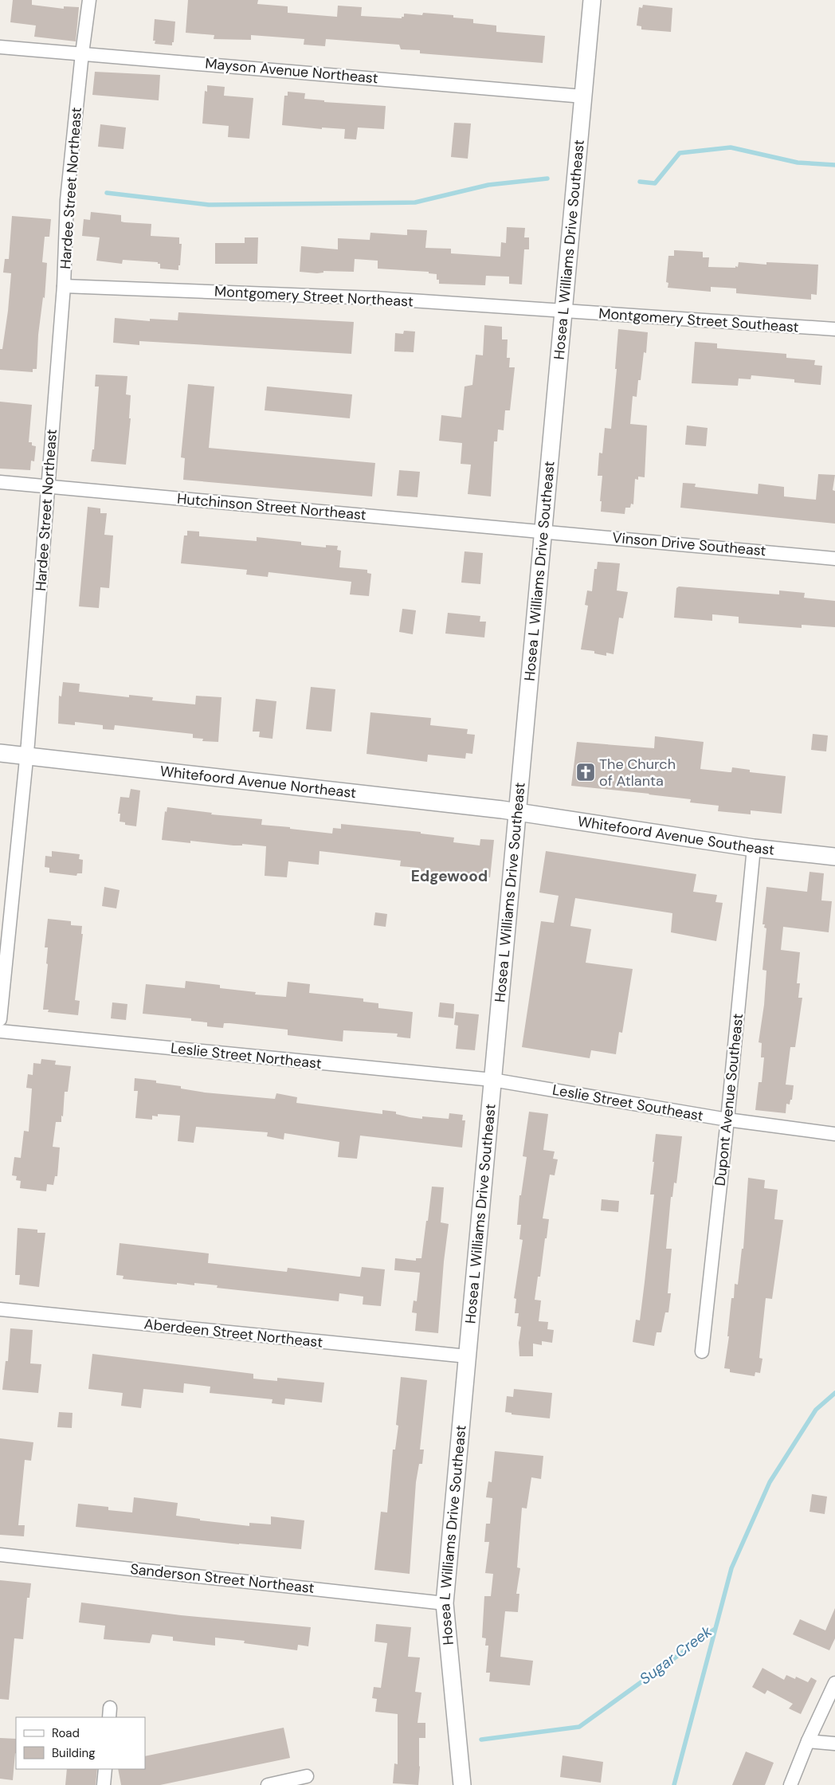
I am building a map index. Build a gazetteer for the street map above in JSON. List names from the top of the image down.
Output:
{
  "streets": {
    "street": [
      "Mayson Avenue Northeast",
      "Hardee Street Northeast",
      "Hosea L Williams Drive Southeast",
      "Montgomery Street Northeast",
      "Montgomery Street Southeast",
      "Hutchinson Street Northeast",
      "Vinson Drive Southeast",
      "Whitefoord Avenue Northeast",
      "Whitefoord Avenue Southeast",
      "Leslie Street Northeast",
      "Dupont Avenue Southeast",
      "Leslie Street Southeast",
      "Aberdeen Street Northeast",
      "Sanderson Street Northeast"
    ]
  },
  "crossings": [
    ["Mayson Avenue Northeast", "Hardee Street Northeast"],
    ["Mayson Avenue Northeast", "Hosea L Williams Drive Southeast"],
    ["Hardee Street Northeast", "Montgomery Street Northeast"],
    ["Hardee Street Northeast", "Hutchinson Street Northeast"],
    ["Hardee Street Northeast", "Whitefoord Avenue Northeast"],
    ["Hosea L Williams Drive Southeast", "Montgomery Street Northeast"],
    ["Hosea L Williams Drive Southeast", "Montgomery Street Southeast"],
    ["Hosea L Williams Drive Southeast", "Hutchinson Street Northeast"],
    ["Hosea L Williams Drive Southeast", "Vinson Drive Southeast"],
    ["Hosea L Williams Drive Southeast", "Whitefoord Avenue Northeast"],
    ["Hosea L Williams Drive Southeast", "Whitefoord Avenue Southeast"],
    ["Hosea L Williams Drive Southeast", "Leslie Street Northeast"],
    ["Hosea L Williams Drive Southeast", "Leslie Street Southeast"],
    ["Hosea L Williams Drive Southeast", "Aberdeen Street Northeast"],
    ["Hosea L Williams Drive Southeast", "Sanderson Street Northeast"],
    ["Montgomery Street Northeast", "Montgomery Street Southeast"],
    ["Hutchinson Street Northeast", "Vinson Drive Southeast"],
    ["Whitefoord Avenue Northeast", "Whitefoord Avenue Southeast"],
    ["Whitefoord Avenue Southeast", "Dupont Avenue Southeast"],
    ["Leslie Street Northeast", "Leslie Street Southeast"],
    ["Dupont Avenue Southeast", "Leslie Street Southeast"]
  ],
  "districts": ["Edgewood"],
  "water": ["Sugar Creek"],
  "places": {
    "church": ["The Church of Atlanta"]
  },
  "legend": ["Road", "Building"]
}
